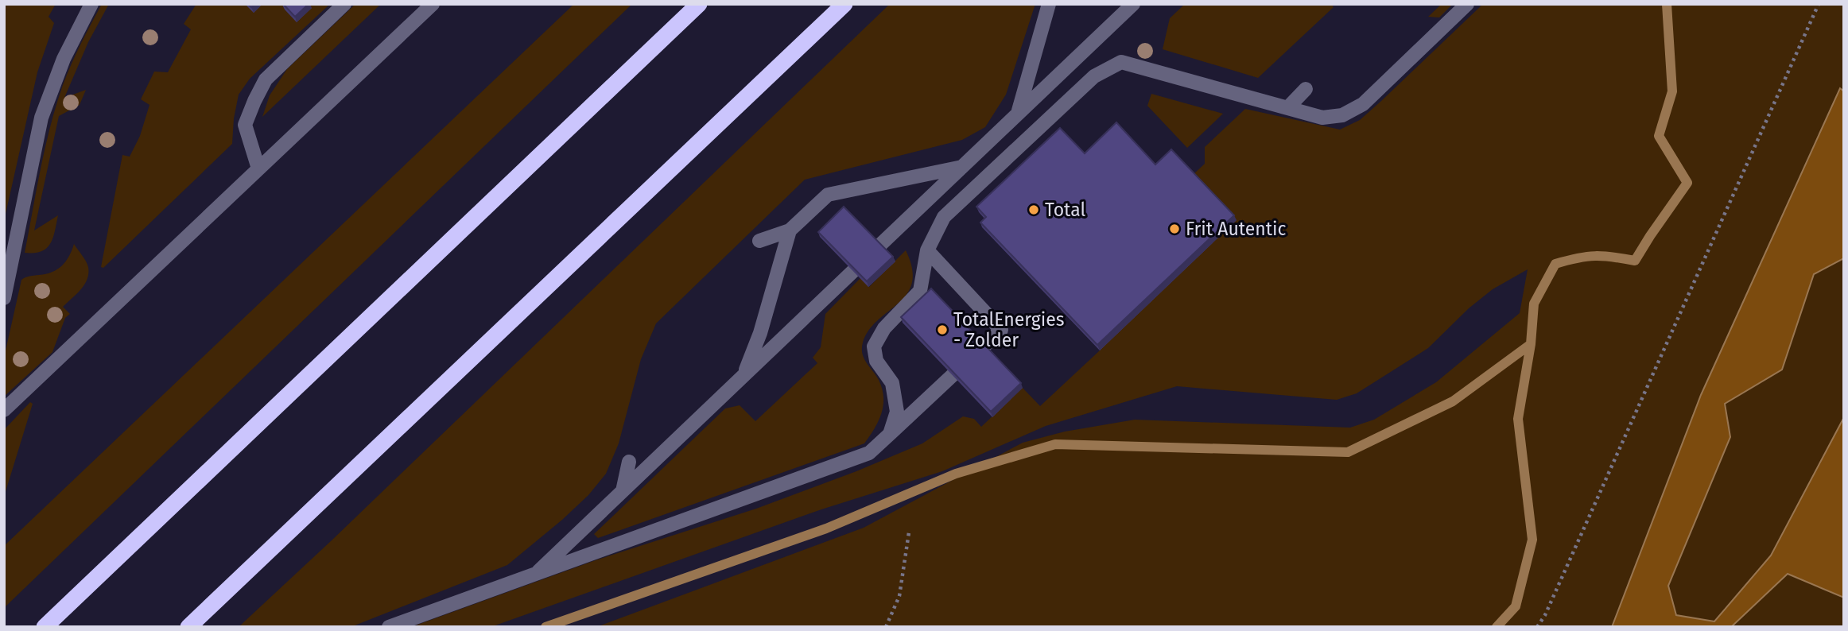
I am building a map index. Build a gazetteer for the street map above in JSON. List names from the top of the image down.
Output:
{
  "places": ["Total", "Frit Autentic", "TotalEnergies - Zolder"]
}
